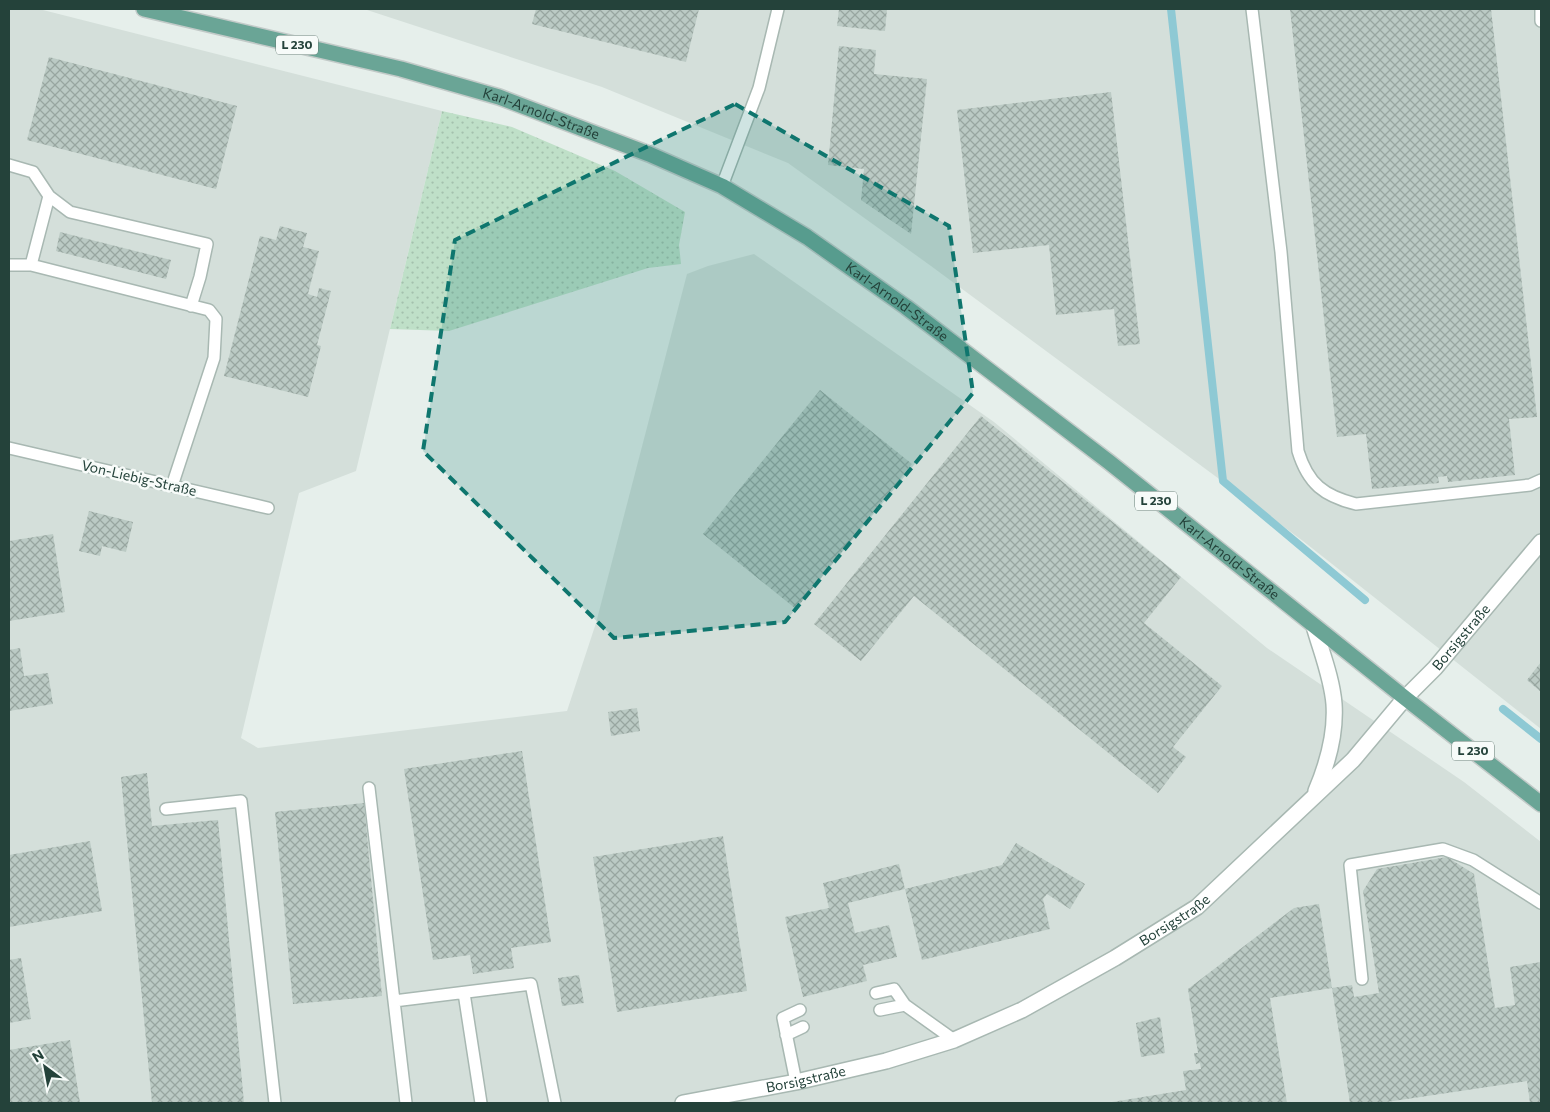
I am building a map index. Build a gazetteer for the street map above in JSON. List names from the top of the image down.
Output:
{
  "streets": {
    "main road": ["L 230", "Karl-Arnold-Straße"],
    "street": ["Borsigstraße"],
    "lane": ["Von-Liebig-Straße"]
  },
  "crossings": [
    ["Karl-Arnold-Straße", "Borsigstraße"]
  ],
  "north": "top left"
}
